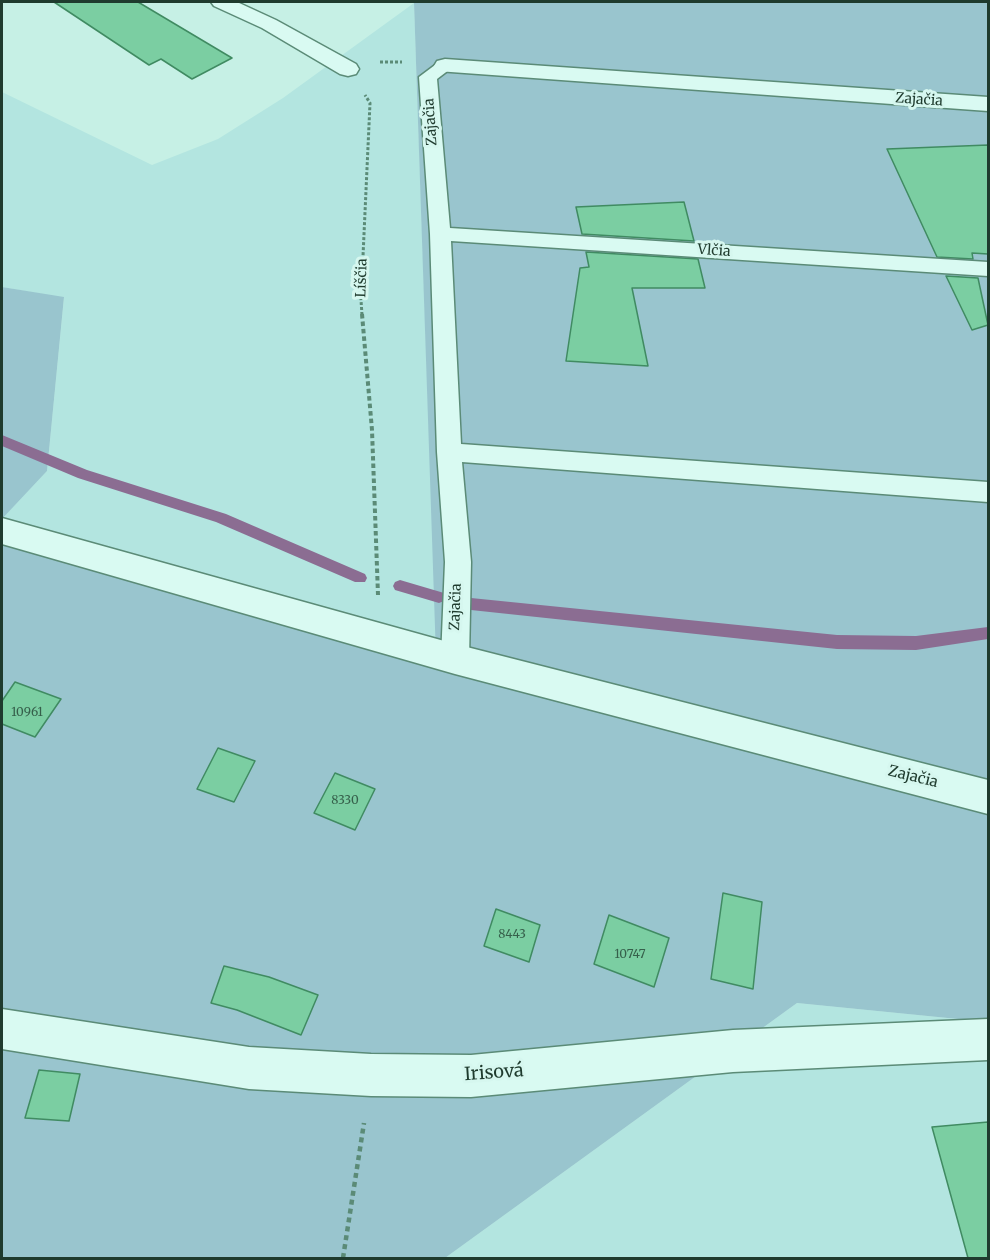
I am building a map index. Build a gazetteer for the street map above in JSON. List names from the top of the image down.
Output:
{
  "streets": {
    "street": ["Zajačia", "Irisová"],
    "lane": ["Vlčia"],
    "path": ["Líščia"]
  },
  "crossings": [
    ["Zajačia", "Vlčia"],
    ["Zajačia", "Líščia"]
  ],
  "house_numbers": [
    "10961",
    "8330",
    "8443",
    "10747"
  ]
}
